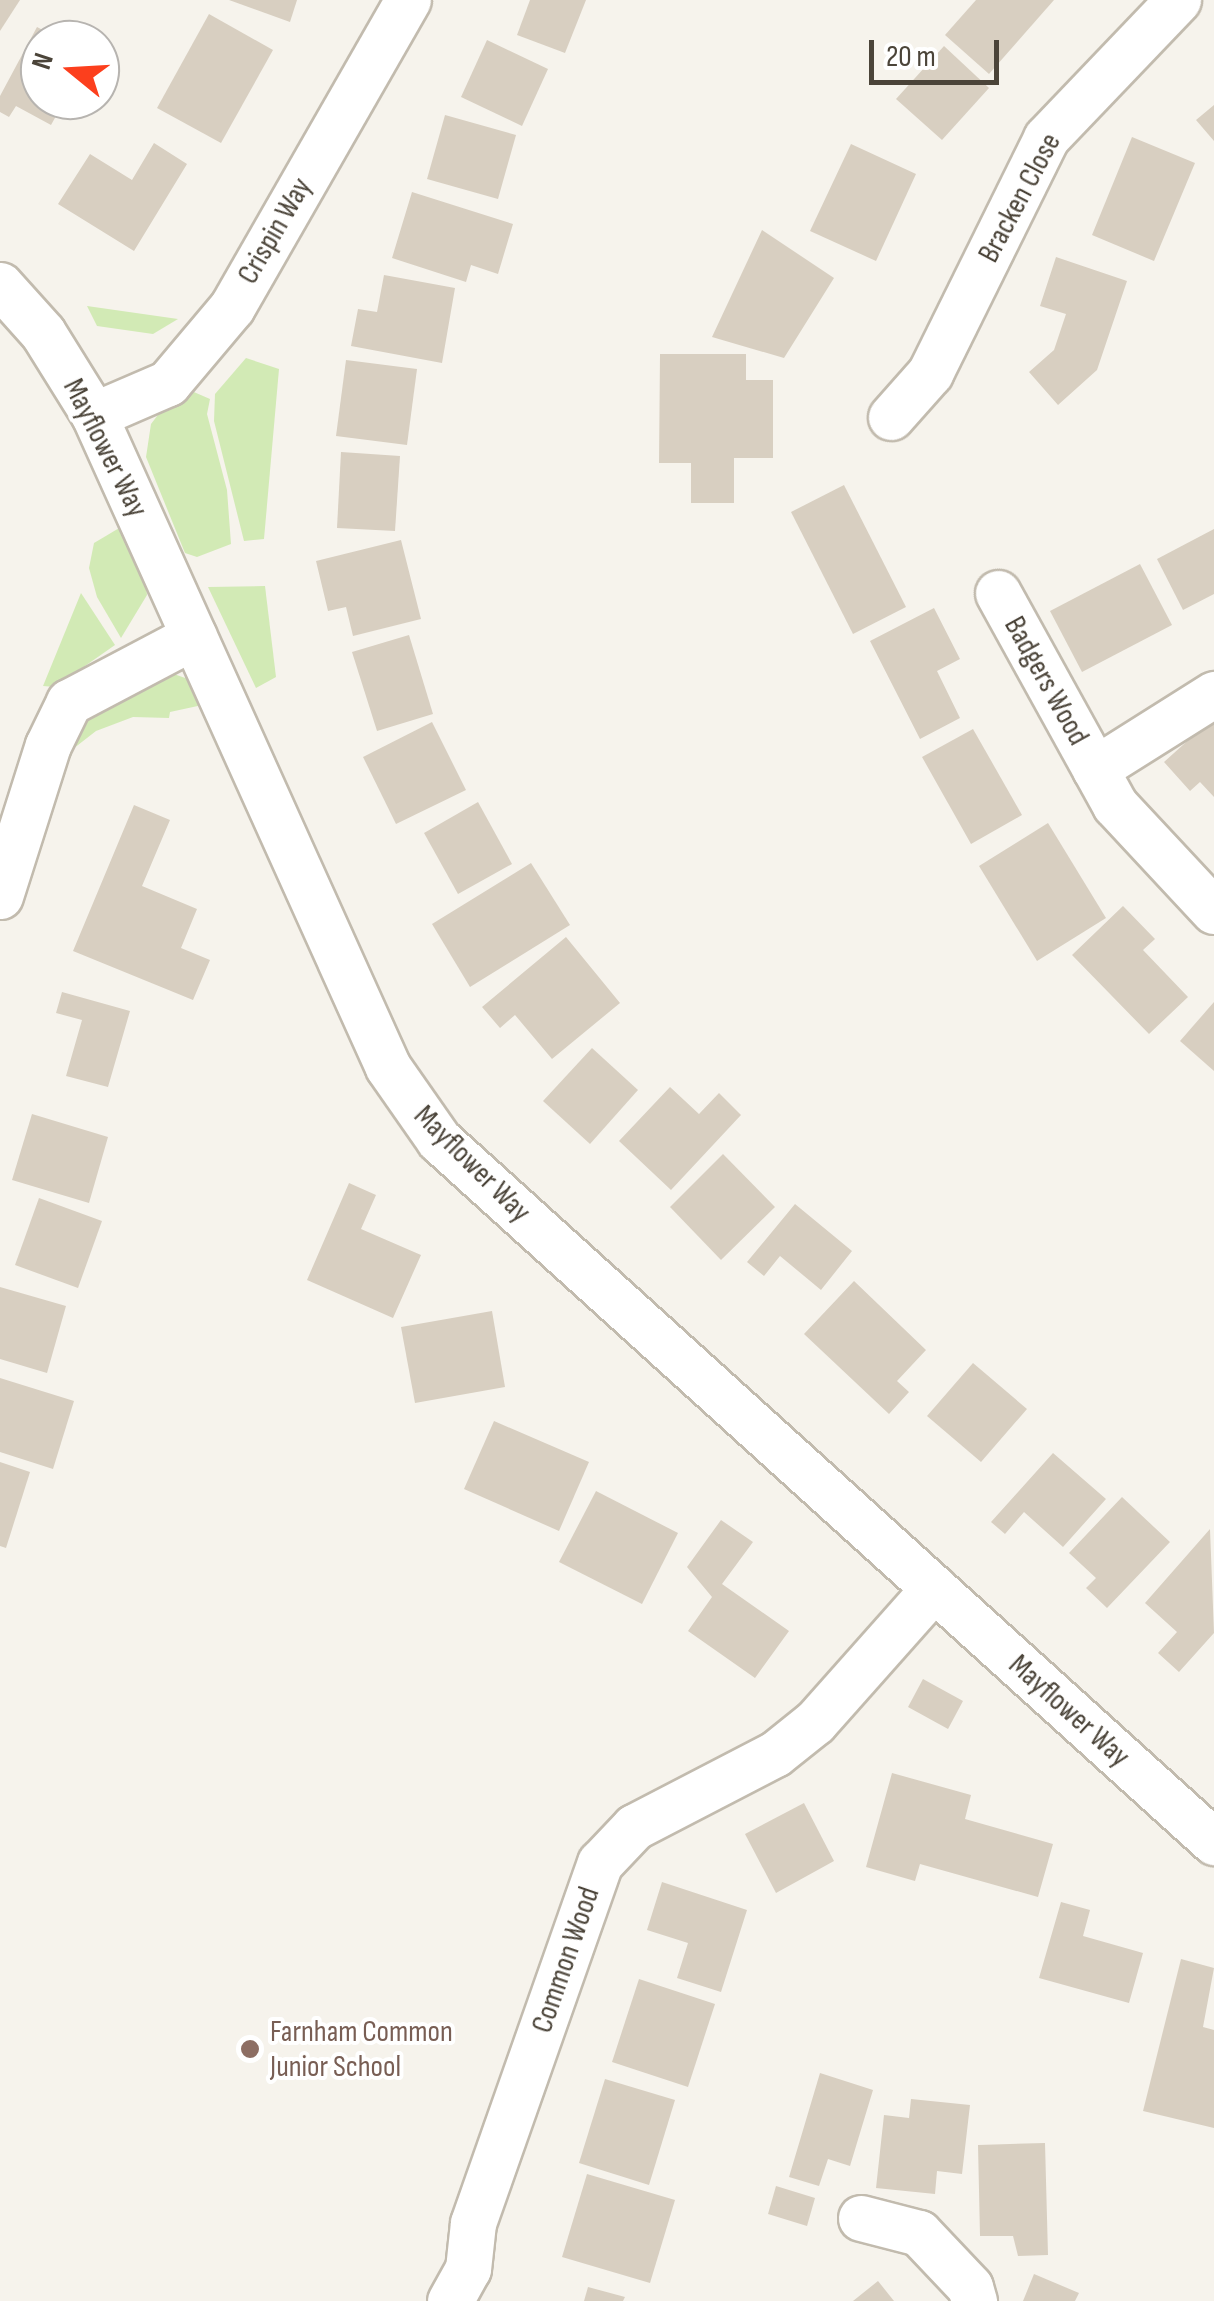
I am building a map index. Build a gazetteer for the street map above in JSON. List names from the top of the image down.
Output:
{
  "streets": {
    "street": [
      "Bracken Close",
      "Crispin Way",
      "Mayflower Way",
      "Badgers Wood",
      "Common Wood"
    ]
  },
  "crossings": [
    ["Crispin Way", "Mayflower Way"],
    ["Mayflower Way", "Common Wood"]
  ],
  "places": ["Farnham Common Junior School"],
  "scale_bar": "20 m",
  "north": "left"
}
